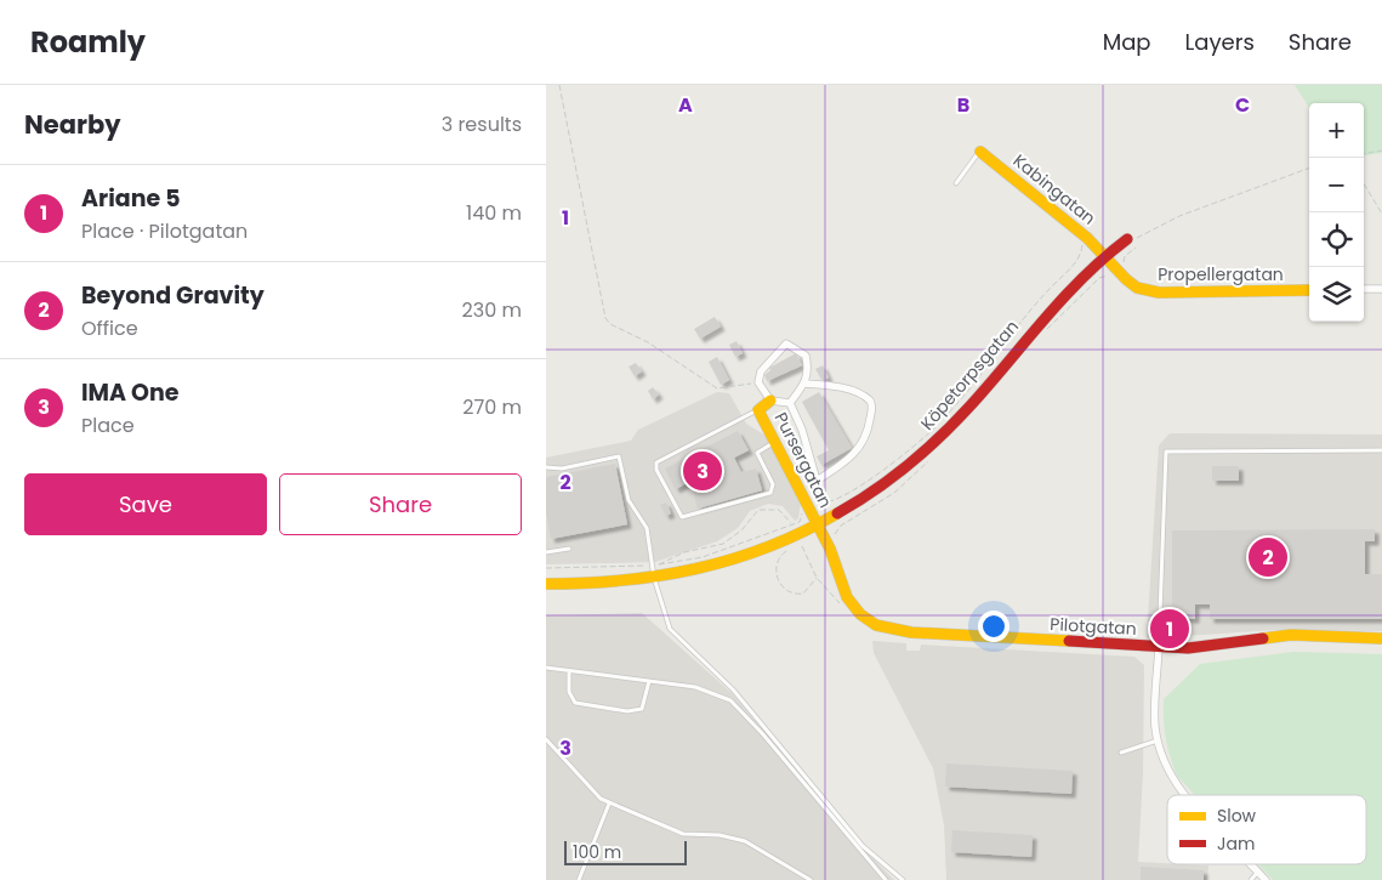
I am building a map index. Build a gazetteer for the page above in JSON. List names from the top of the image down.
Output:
{
  "streets": {
    "street": [
      "Kabingatan",
      "Propellergatan",
      "Köpetorpsgatan",
      "Pursergatan",
      "Pilotgatan"
    ]
  },
  "crossings": [
    ["Kabingatan", "Propellergatan"],
    ["Kabingatan", "Köpetorpsgatan"],
    ["Propellergatan", "Köpetorpsgatan"],
    ["Köpetorpsgatan", "Pursergatan"],
    ["Köpetorpsgatan", "Pilotgatan"],
    ["Pursergatan", "Pilotgatan"]
  ],
  "legend": ["Slow", "Jam"],
  "scale_bar": "100 m",
  "page": {
    "header": "Roamly",
    "nav": ["Map", "Layers", "Share"],
    "heading": ["Nearby", "3 results"],
    "map_buttons": ["+", "−"],
    "list": [
      {
        "mark": "1",
        "name": "Ariane 5",
        "note": "Place · Pilotgatan",
        "value": "140 m"
      },
      {
        "mark": "2",
        "name": "Beyond Gravity",
        "note": "Office",
        "value": "230 m"
      },
      {
        "mark": "3",
        "name": "IMA One",
        "note": "Place",
        "value": "270 m"
      }
    ],
    "pins": ["3", "2", "1"],
    "buttons": ["Save", "Share"],
    "scale": "100 m"
  },
  "grid": {
    "columns": ["A", "B", "C"],
    "rows": ["1", "2", "3"]
  }
}
